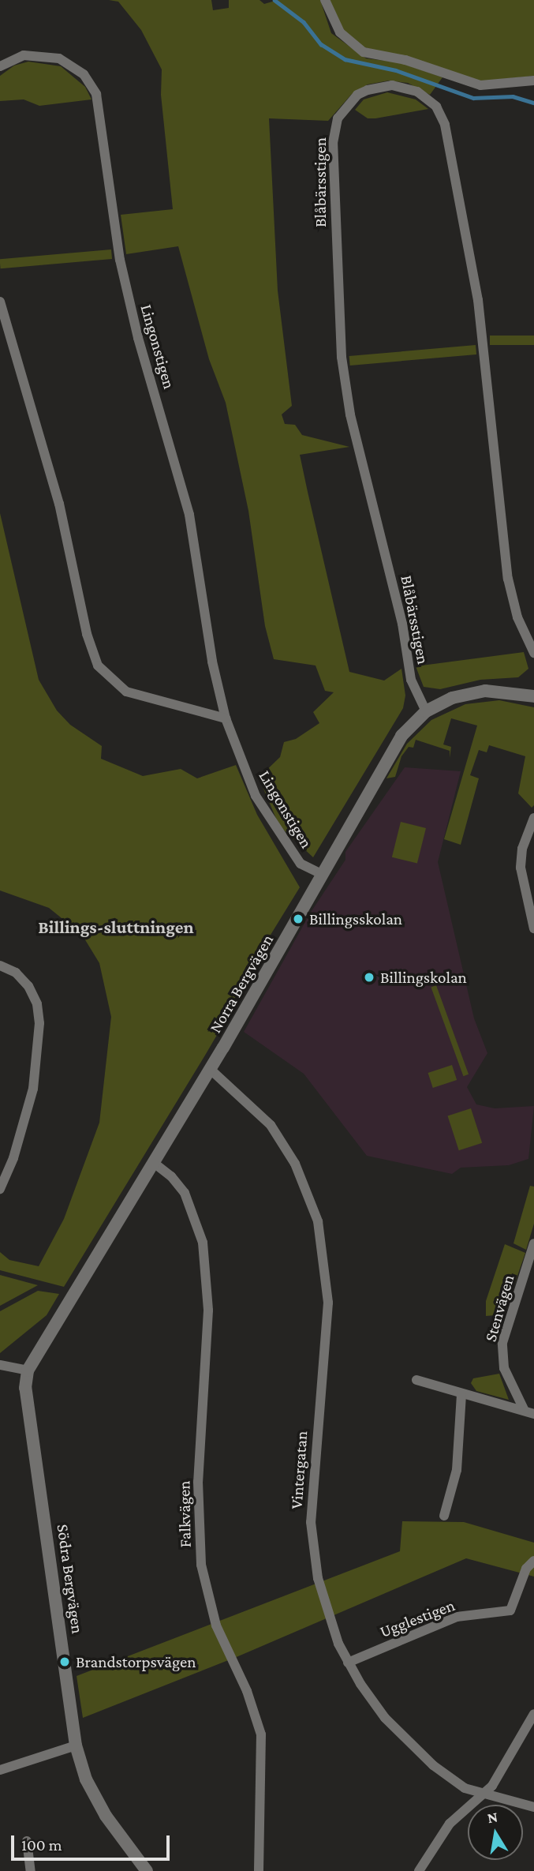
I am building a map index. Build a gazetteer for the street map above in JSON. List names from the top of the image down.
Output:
{
  "streets": {
    "street": [
      "Blåbärsstigen",
      "Lingonstigen",
      "Norra Bergvägen",
      "Stenvägen",
      "Vintergatan",
      "Falkvägen",
      "Södra Bergvägen",
      "Ugglestigen"
    ]
  },
  "crossings": [
    ["Blåbärsstigen", "Norra Bergvägen"],
    ["Lingonstigen", "Norra Bergvägen"],
    ["Norra Bergvägen", "Vintergatan"],
    ["Norra Bergvägen", "Falkvägen"],
    ["Norra Bergvägen", "Södra Bergvägen"],
    ["Vintergatan", "Ugglestigen"]
  ],
  "districts": ["Billings-sluttningen"],
  "places": ["Billingsskolan", "Billingskolan", "Brandstorpsvägen"],
  "scale_bar": "100 m",
  "north": "top"
}
